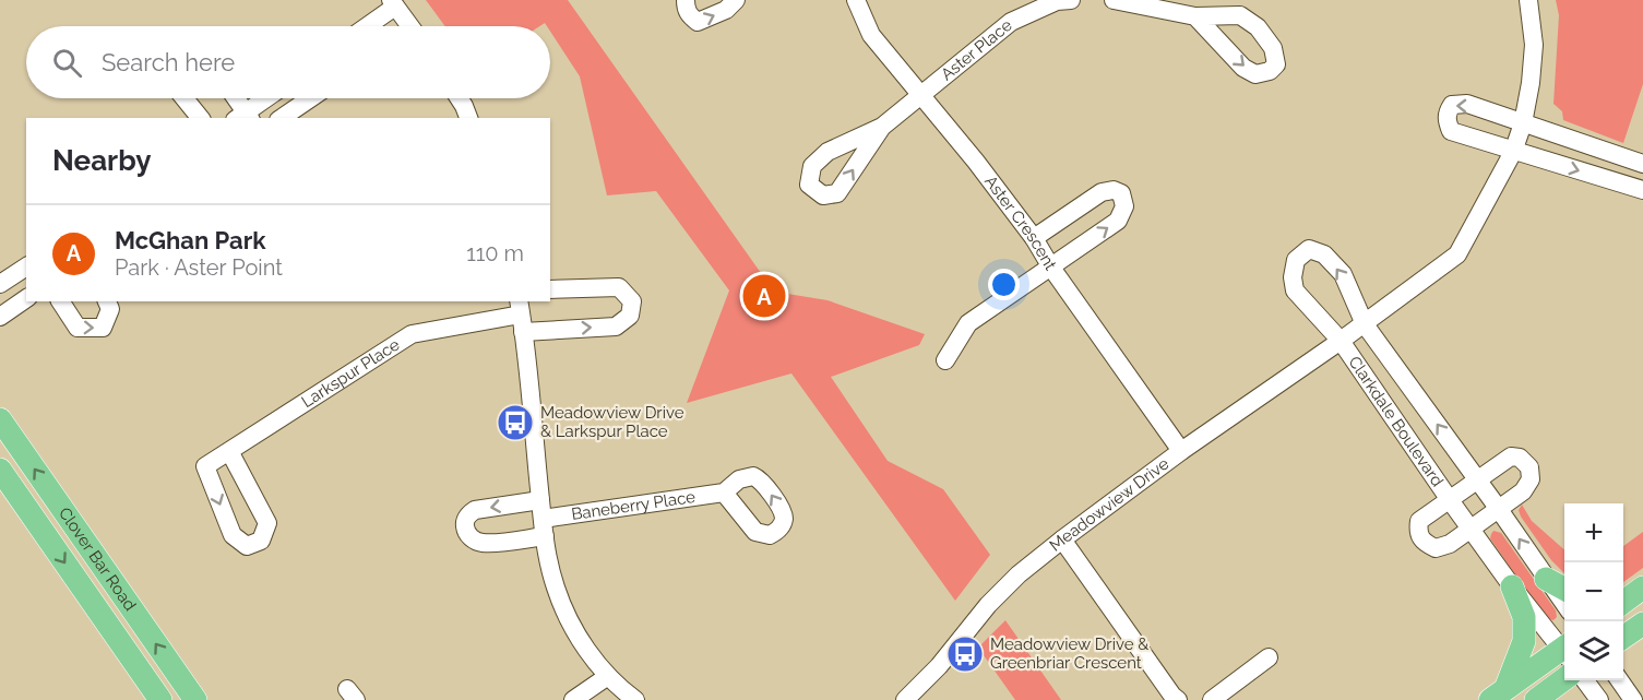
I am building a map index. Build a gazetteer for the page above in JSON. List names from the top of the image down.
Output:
{
  "streets": {
    "main road": ["Clover Bar Road"],
    "street": [
      "Aster Place",
      "Aster Crescent",
      "Larkspur Place",
      "Clarkdale Boulevard",
      "Meadowview Drive",
      "Baneberry Place"
    ]
  },
  "crossings": [
    ["Aster Place", "Aster Crescent"],
    ["Aster Crescent", "Meadowview Drive"],
    ["Clarkdale Boulevard", "Meadowview Drive"]
  ],
  "places": {
    "bus stop": ["Meadowview Drive & Larkspur Place", "Meadowview Drive & Greenbriar Crescent"]
  },
  "page": {
    "search": "Search here",
    "heading": "Nearby",
    "list": [
      {
        "mark": "A",
        "name": "McGhan Park",
        "note": "Park · Aster Point",
        "value": "110 m"
      }
    ],
    "pins": "A",
    "map_buttons": ["+", "−"]
  }
}
